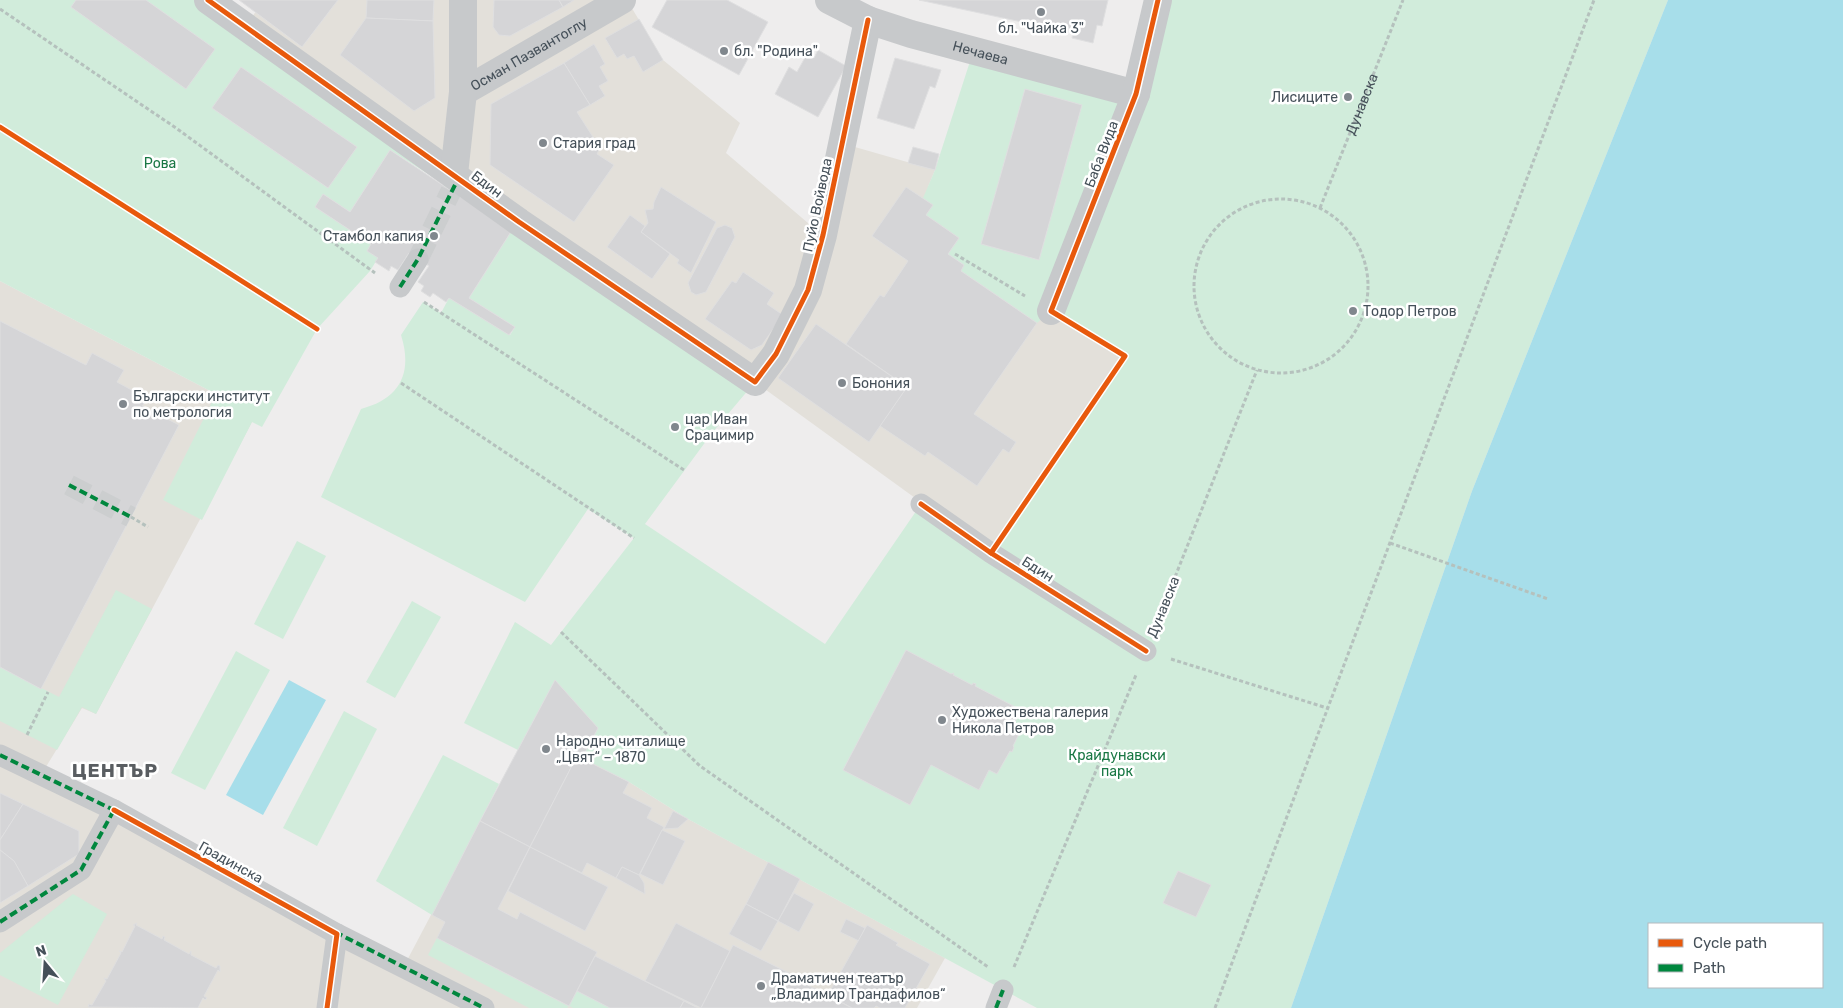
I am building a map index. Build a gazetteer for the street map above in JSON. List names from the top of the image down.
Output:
{
  "streets": {
    "street": [
      "Осман Пазвантоглу",
      "Нечаева",
      "Баба Вида",
      "Бдин",
      "Пуйо Войвода",
      "Градинска"
    ],
    "path": ["Дунавска"]
  },
  "crossings": [
    ["Нечаева", "Баба Вида"],
    ["Нечаева", "Пуйо Войвода"],
    ["Дунавска", "Бдин"],
    ["Бдин", "Пуйо Войвода"]
  ],
  "districts": ["ЦЕНТЪР"],
  "parks": ["Рова", "Крайдунавски парк"],
  "places": [
    "бл. \"Чайка 3\"",
    "бл. \"Родина\"",
    "Лисиците",
    "Стария град",
    "Стамбол капия",
    "Тодор Петров",
    "Бонония",
    "Български институт по метрология",
    "цар Иван Срацимир",
    "Художествена галерия Никола Петров",
    "Народно читалище „Цвят“ – 1870",
    "Драматичен театър „Владимир Трандафилов“"
  ],
  "legend": ["Cycle path", "Path"],
  "north": "top"
}
